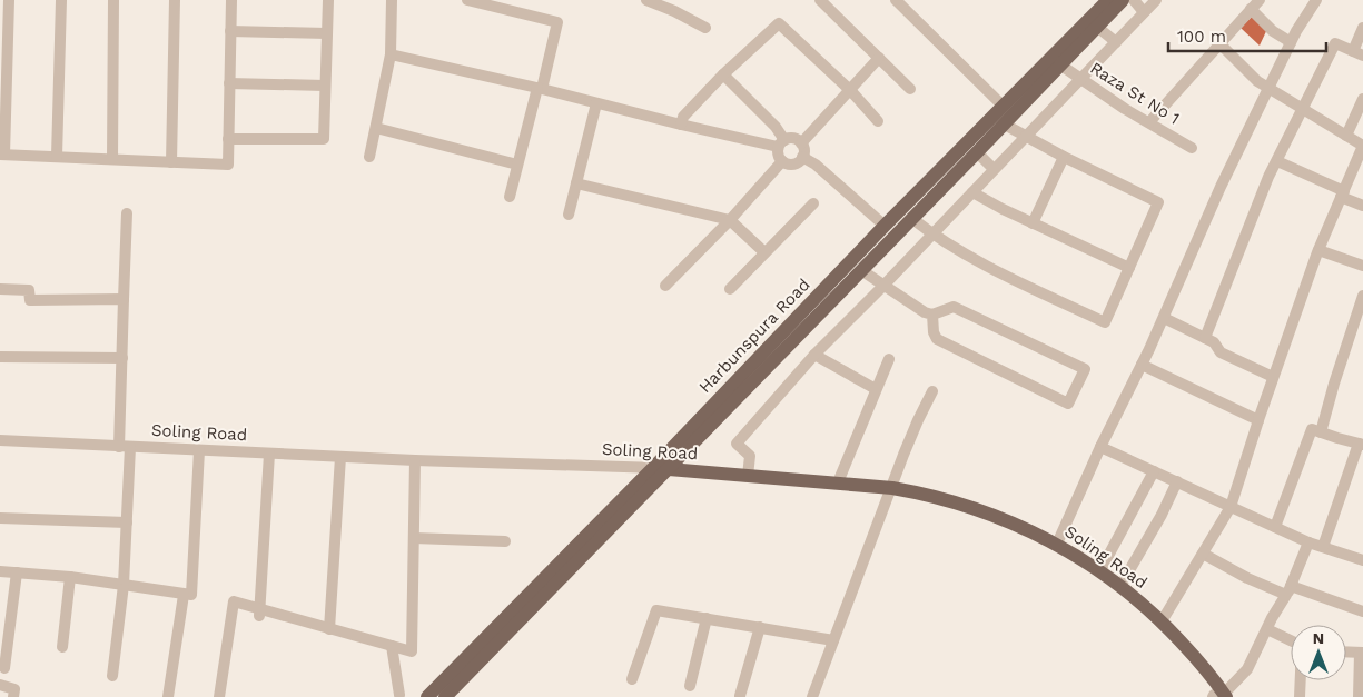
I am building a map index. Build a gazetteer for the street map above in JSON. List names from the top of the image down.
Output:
{
  "streets": {
    "main road": ["Harbunspura Road", "Soling Road"],
    "street": ["Raza St No 1"]
  },
  "crossings": [
    ["Raza St No 1", "Harbunspura Road"],
    ["Harbunspura Road", "Soling Road"]
  ],
  "scale_bar": "100 m",
  "north": "top"
}
